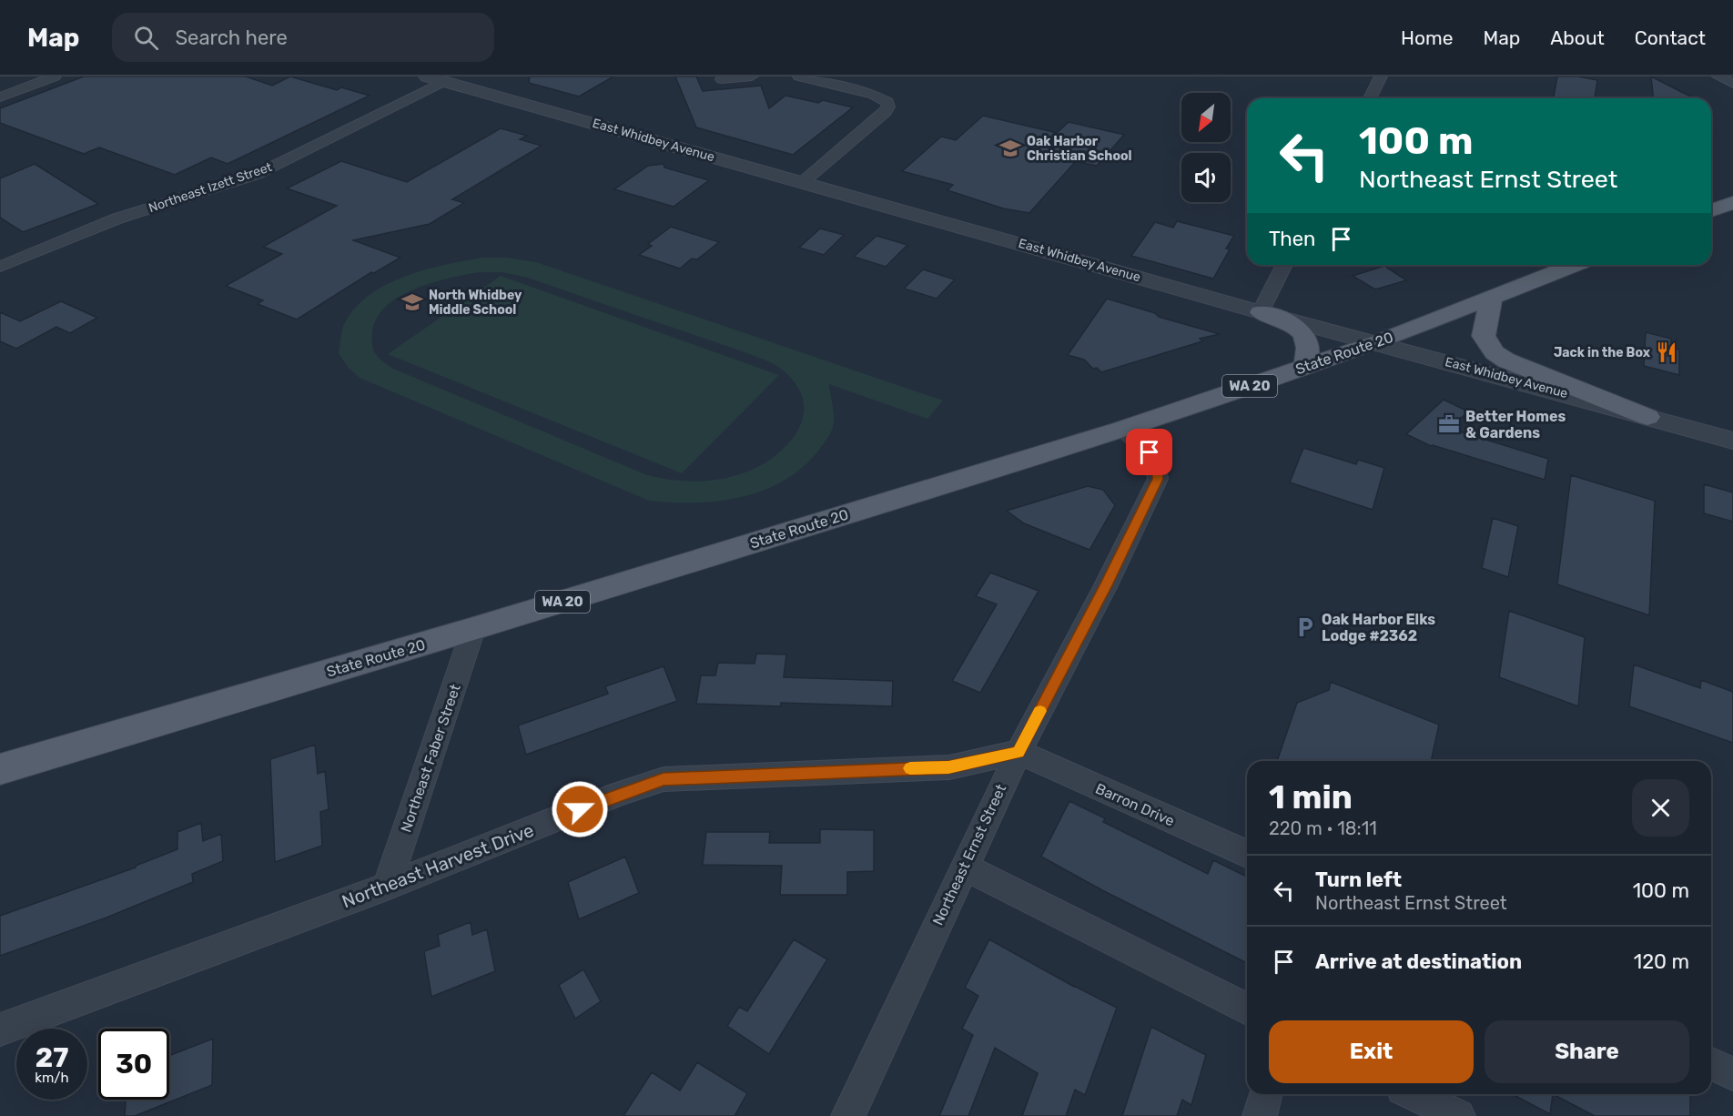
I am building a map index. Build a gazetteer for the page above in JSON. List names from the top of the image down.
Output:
{
  "streets": {
    "main road": ["State Route 20", "WA 20"],
    "street": [
      "East Whidbey Avenue",
      "Northeast Izett Street",
      "Northeast Faber Street",
      "Barron Drive",
      "Northeast Ernst Street",
      "Northeast Harvest Drive"
    ]
  },
  "crossings": [
    ["East Whidbey Avenue", "Northeast Izett Street"],
    ["East Whidbey Avenue", "State Route 20"],
    ["State Route 20", "Northeast Faber Street"],
    ["State Route 20", "Northeast Ernst Street"],
    ["Northeast Faber Street", "Northeast Harvest Drive"],
    ["Barron Drive", "Northeast Ernst Street"],
    ["Barron Drive", "Northeast Harvest Drive"],
    ["Northeast Ernst Street", "Northeast Harvest Drive"]
  ],
  "places": {
    "school or university": ["Oak Harbor Christian School", "North Whidbey Middle School"],
    "restaurant": ["Jack in the Box"],
    "office": ["Better Homes & Gardens"],
    "parking": ["Oak Harbor Elks Lodge #2362"]
  },
  "north": "bottom left",
  "page": {
    "header": "Map",
    "search": "Search here",
    "nav": [
      "Home",
      "Map",
      "About",
      "Contact"
    ],
    "turn": ["100 m", "Northeast Ernst Street"],
    "then": "Then",
    "heading": ["1 min", "220 m · 18:11"],
    "list": [
      {
        "name": "Turn left",
        "note": "Northeast Ernst Street",
        "value": "100 m"
      },
      {
        "name": "Arrive at destination",
        "value": "120 m"
      }
    ],
    "buttons": ["Exit", "Share"],
    "speed": "27 km/h",
    "limit": "30"
  }
}
